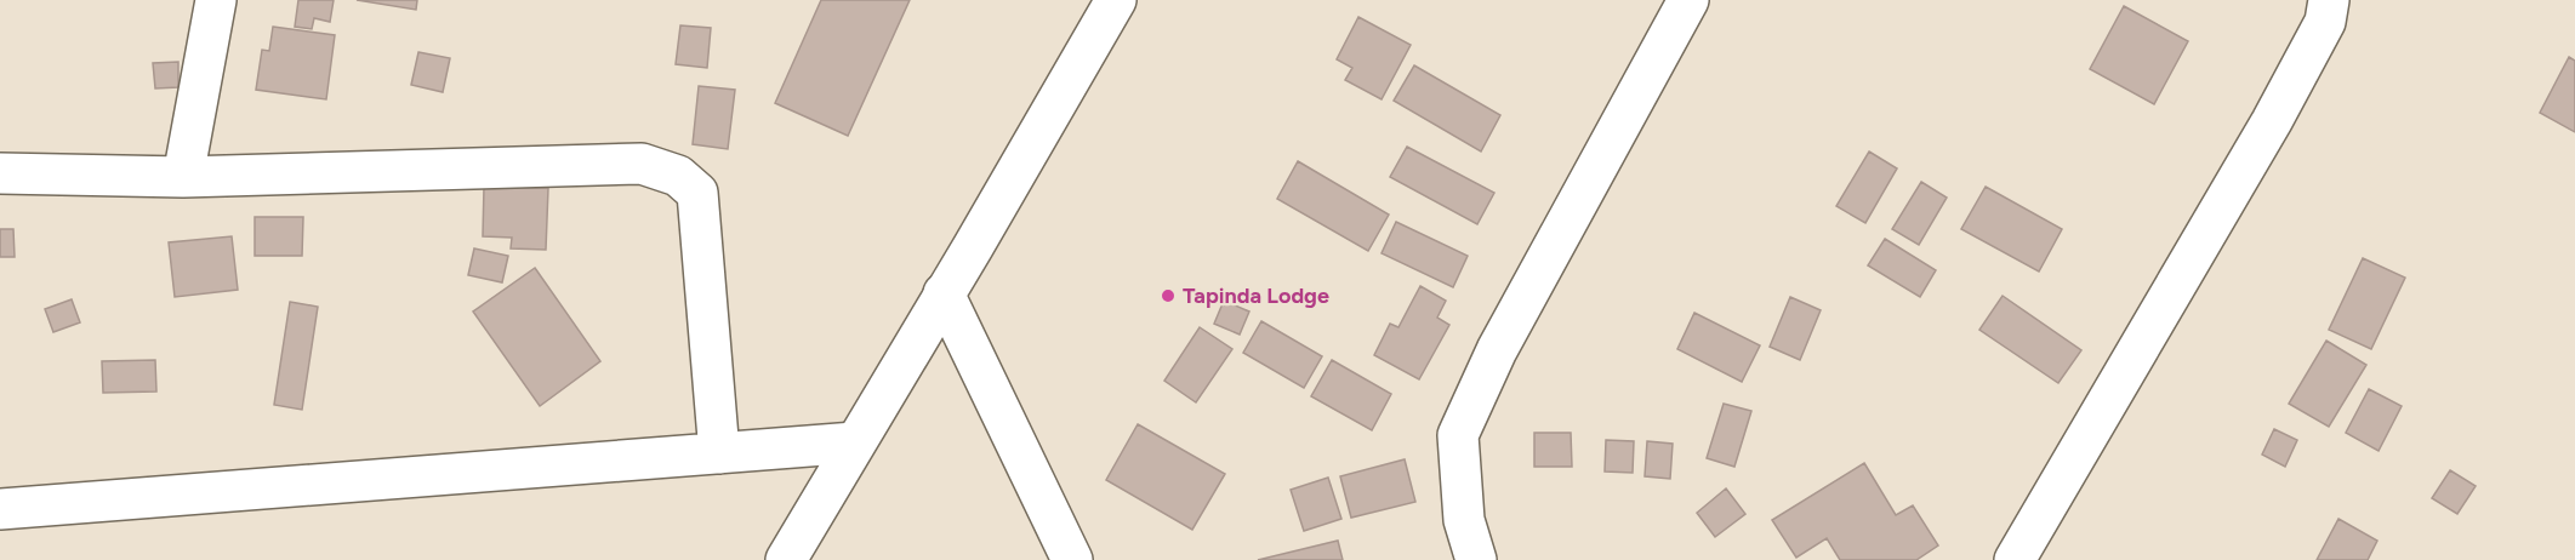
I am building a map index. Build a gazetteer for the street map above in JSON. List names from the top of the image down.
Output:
{
  "places": ["Tapinda Lodge"]
}
